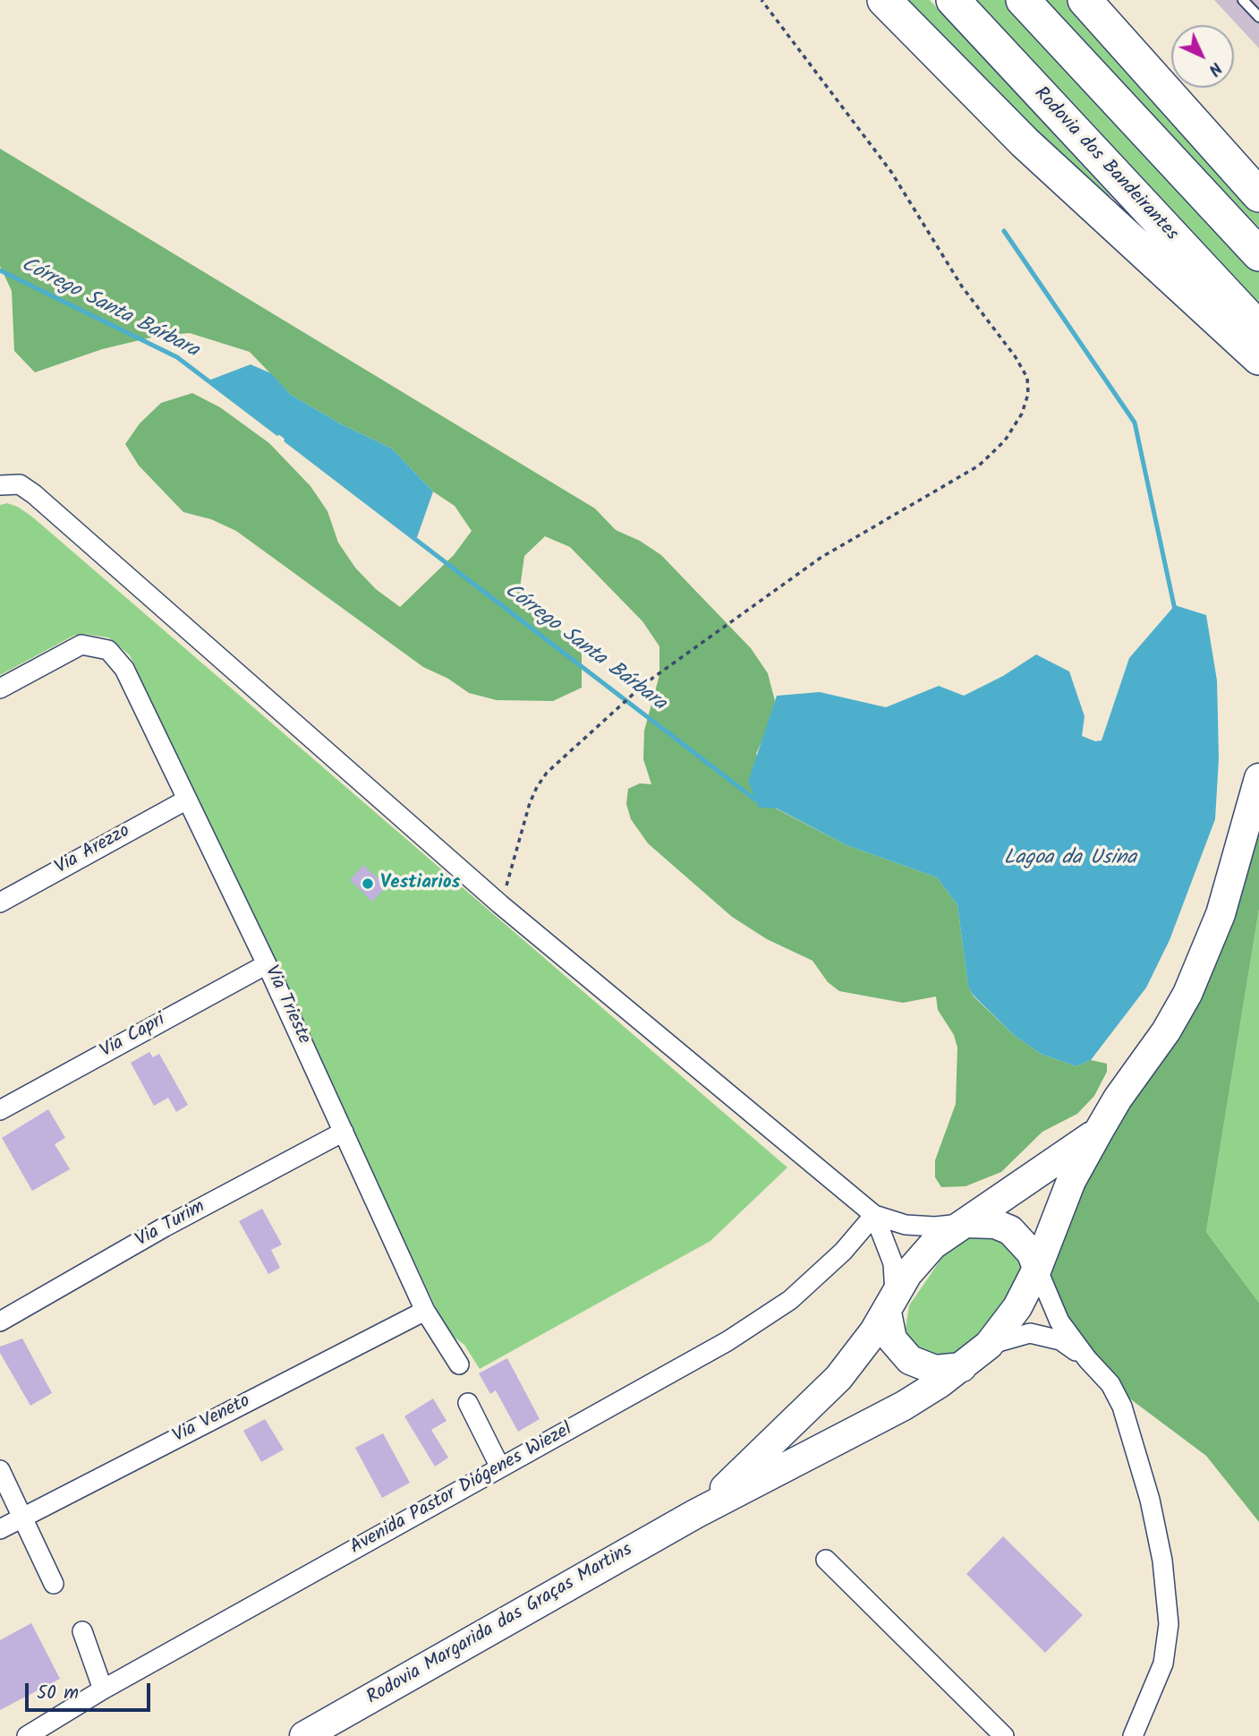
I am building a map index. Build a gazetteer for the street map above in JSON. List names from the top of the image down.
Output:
{
  "streets": {
    "highway": ["Rodovia dos Bandeirantes"],
    "main road": ["Rodovia Margarida das Graças Martins"],
    "street": [
      "Via Arezzo",
      "Via Trieste",
      "Via Capri",
      "Via Turim",
      "Via Veneto",
      "Avenida Pastor Diógenes Wiezel"
    ]
  },
  "crossings": [
    ["Via Arezzo", "Via Trieste"],
    ["Via Trieste", "Via Capri"],
    ["Via Trieste", "Via Turim"],
    ["Via Trieste", "Via Veneto"]
  ],
  "water": ["Córrego Santa Bárbara", "Lagoa da Usina"],
  "places": ["Vestiarios"],
  "scale_bar": "50 m",
  "north": "bottom right"
}
